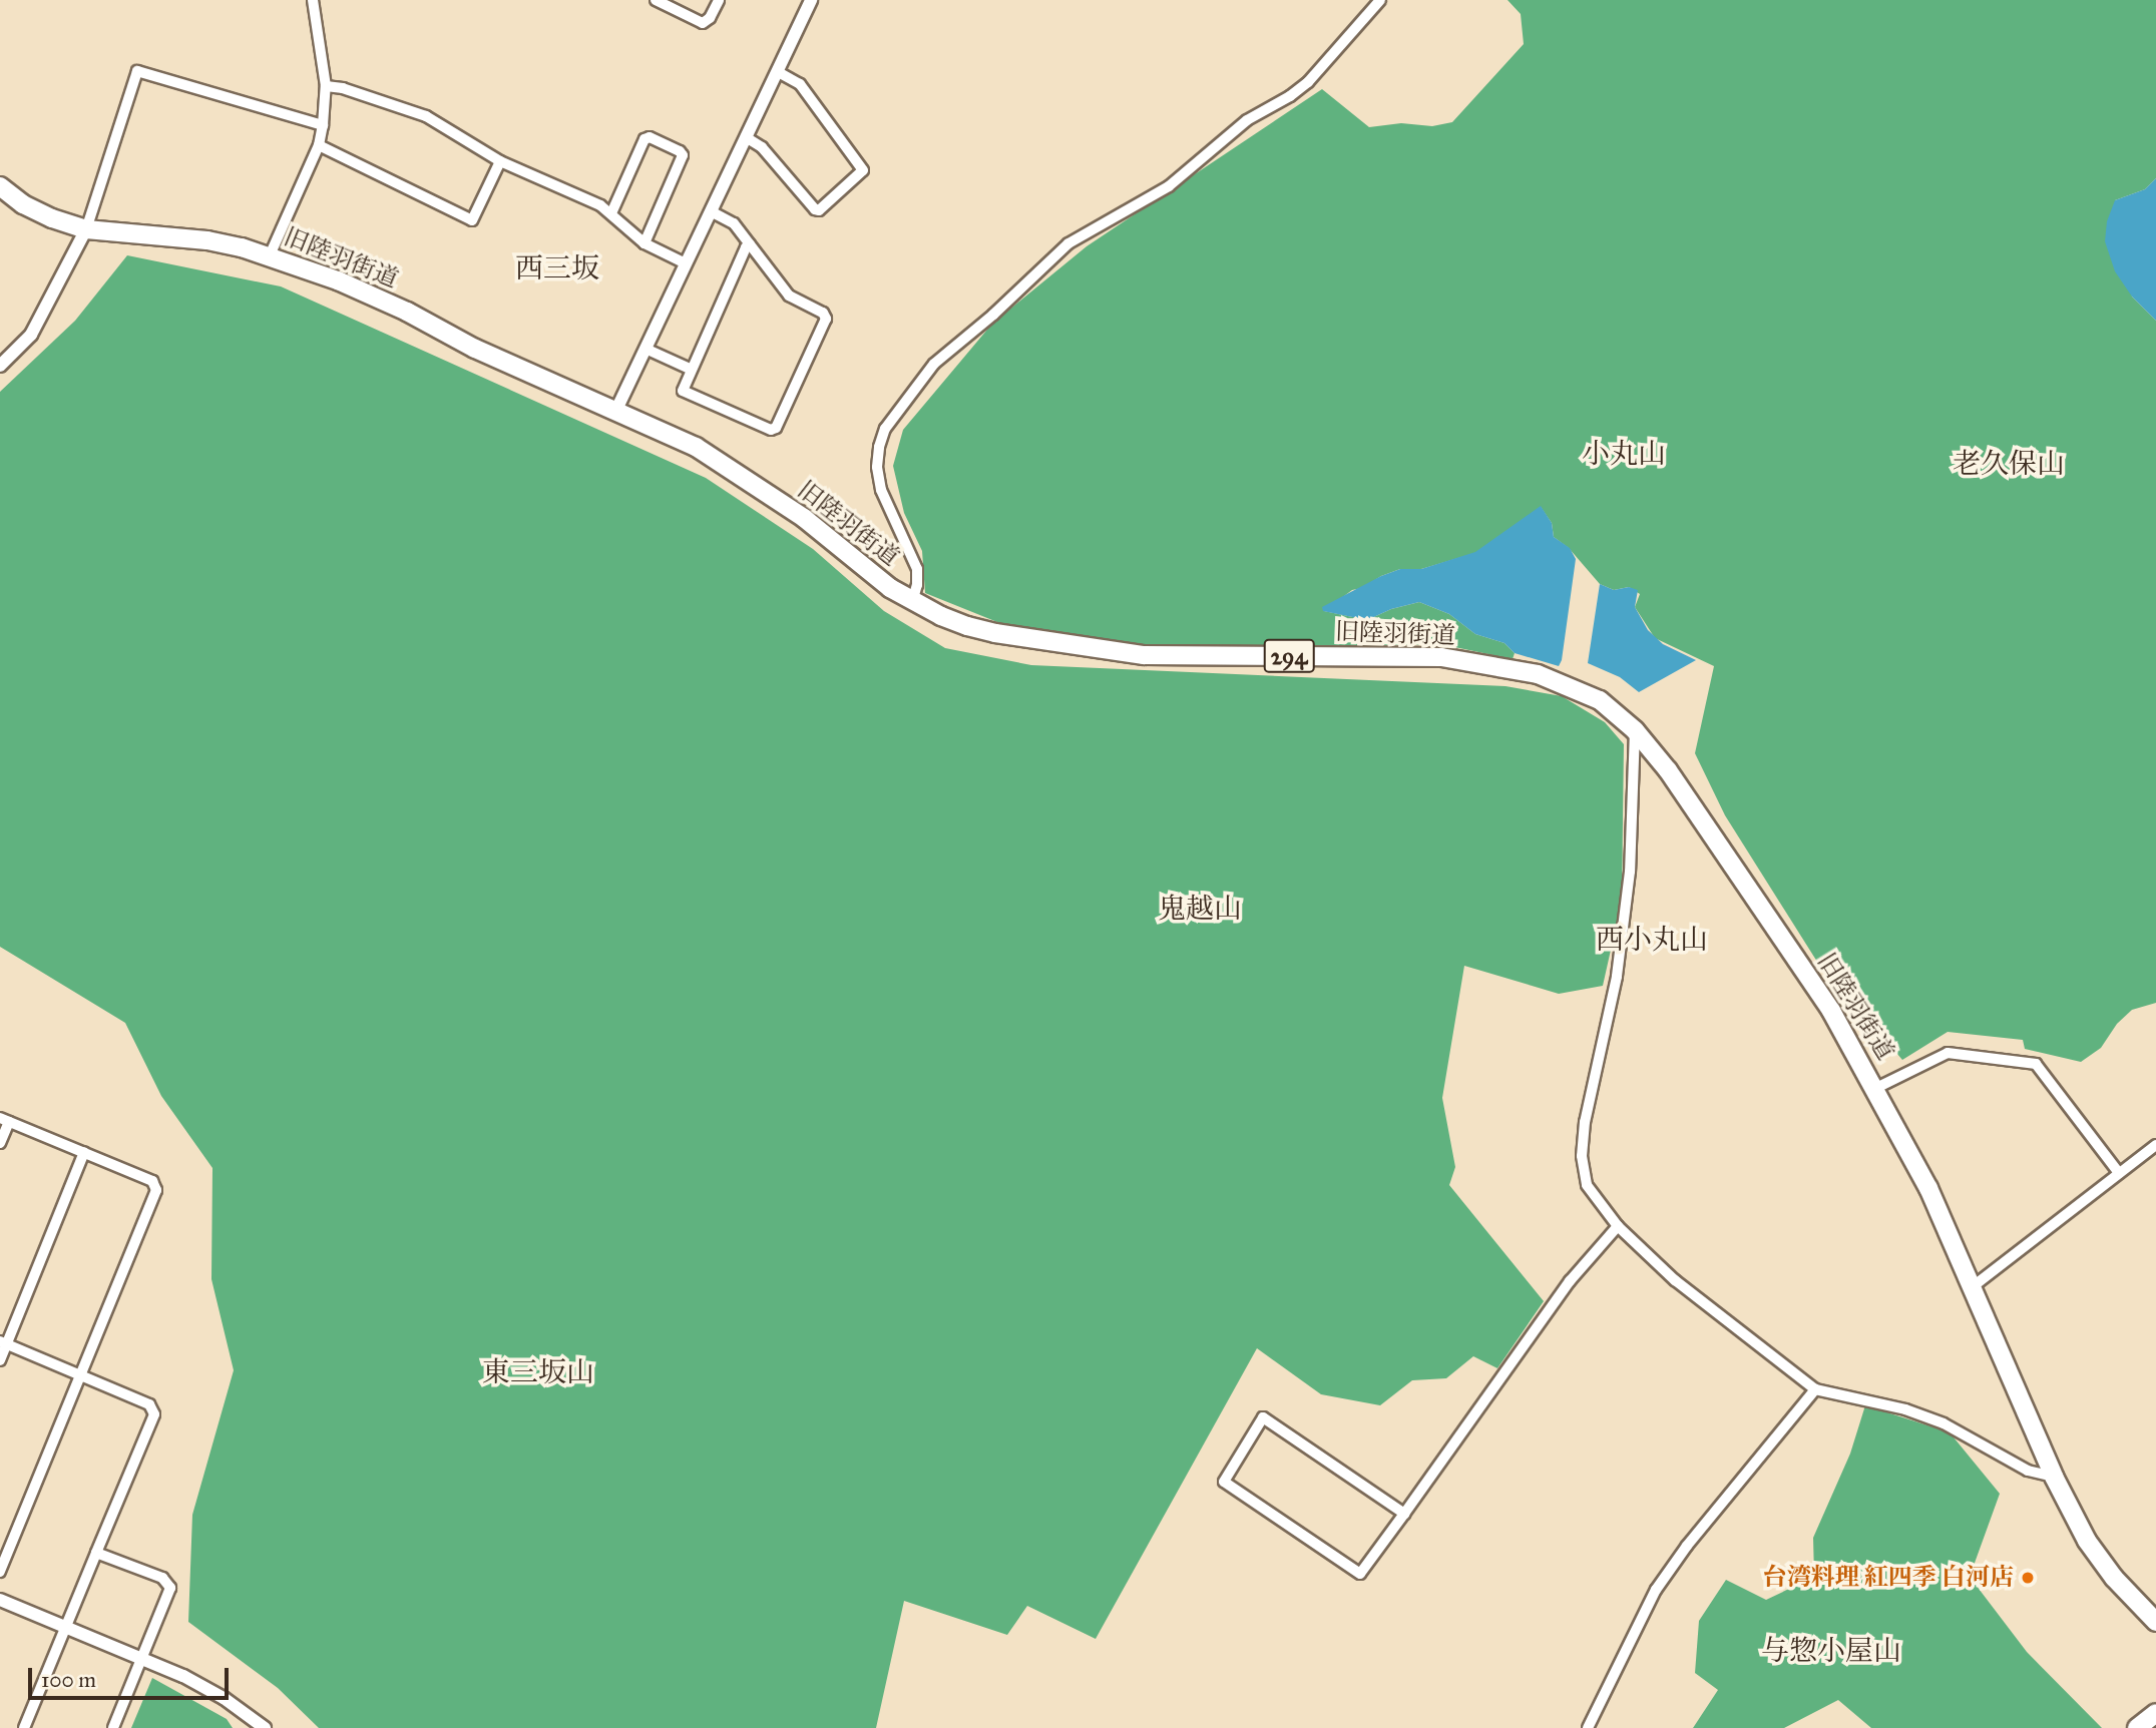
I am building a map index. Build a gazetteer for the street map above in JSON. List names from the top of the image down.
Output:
{
  "streets": {
    "highway": ["旧陸羽街道", "294"]
  },
  "districts": [
    "西三坂",
    "小丸山",
    "老久保山",
    "鬼越山",
    "西小丸山",
    "東三坂山",
    "与惣小屋山"
  ],
  "places": ["台湾料理 紅四季 白河店"],
  "scale_bar": "100 m"
}
